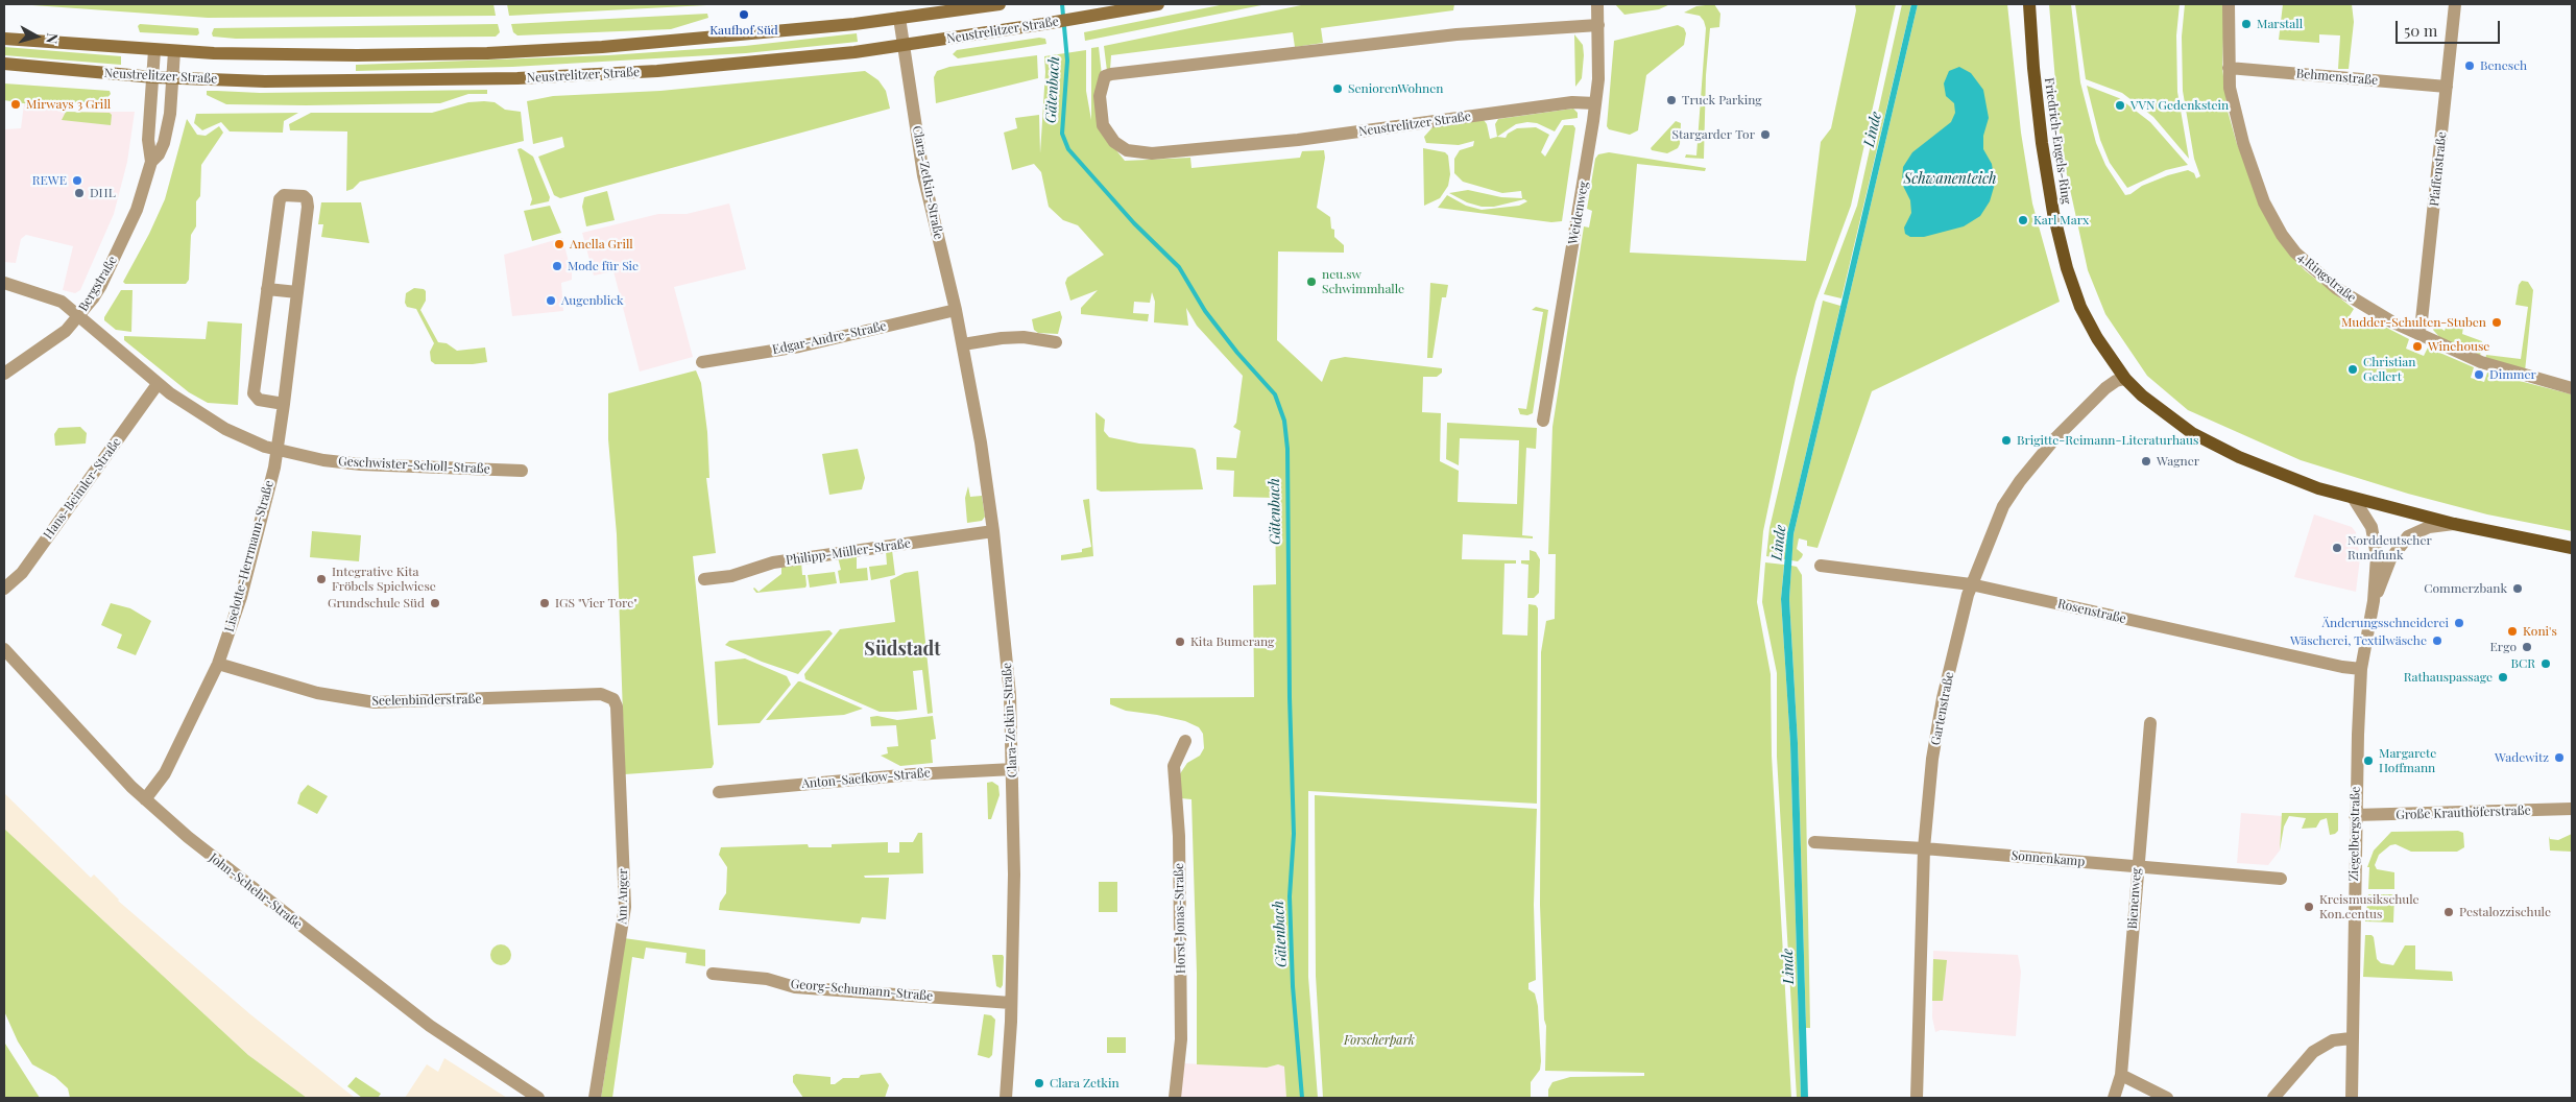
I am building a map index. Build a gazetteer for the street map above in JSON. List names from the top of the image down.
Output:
{
  "streets": {
    "main road": ["Neustrelitzer Straße", "Friedrich-Engels-Ring"],
    "street": [
      "Behmenstraße",
      "Pfaffenstraße",
      "Clara-Zetkin-Straße",
      "Weidenweg",
      "4.Ringstraße",
      "Bergstraße",
      "Edgar-Andre-Straße",
      "Geschwister-Scholl-Straße",
      "Hans-Beimler-Straße",
      "Philipp-Müller-Straße",
      "Liselotte-Herrmann-Straße",
      "Rosenstraße",
      "Seelenbinderstraße",
      "Gartenstraße",
      "Anton-Saefkow-Straße",
      "Große Krauthöferstraße",
      "Ziegelbergstraße",
      "Sonnenkamp",
      "John-Schehr-Straße",
      "Am Anger",
      "Bienenweg",
      "Horst-Jonas-Straße",
      "Georg-Schumann-Straße"
    ]
  },
  "crossings": [
    ["Neustrelitzer Straße", "Clara-Zetkin-Straße"],
    ["Neustrelitzer Straße", "Weidenweg"],
    ["Neustrelitzer Straße", "Bergstraße"],
    ["Behmenstraße", "Pfaffenstraße"],
    ["Behmenstraße", "4.Ringstraße"],
    ["Friedrich-Engels-Ring", "Gartenstraße"],
    ["Friedrich-Engels-Ring", "Ziegelbergstraße"],
    ["Pfaffenstraße", "4.Ringstraße"],
    ["Clara-Zetkin-Straße", "Edgar-Andre-Straße"],
    ["Clara-Zetkin-Straße", "Philipp-Müller-Straße"],
    ["Clara-Zetkin-Straße", "Anton-Saefkow-Straße"],
    ["Clara-Zetkin-Straße", "Georg-Schumann-Straße"],
    ["Bergstraße", "Geschwister-Scholl-Straße"],
    ["Geschwister-Scholl-Straße", "Hans-Beimler-Straße"],
    ["Geschwister-Scholl-Straße", "Liselotte-Herrmann-Straße"],
    ["Liselotte-Herrmann-Straße", "Seelenbinderstraße"],
    ["Liselotte-Herrmann-Straße", "John-Schehr-Straße"],
    ["Rosenstraße", "Gartenstraße"],
    ["Rosenstraße", "Ziegelbergstraße"],
    ["Seelenbinderstraße", "Am Anger"],
    ["Gartenstraße", "Sonnenkamp"],
    ["Große Krauthöferstraße", "Ziegelbergstraße"],
    ["Sonnenkamp", "Bienenweg"]
  ],
  "districts": ["Südstadt"],
  "water": ["Gätenbach", "Linde", "Schwanenteich"],
  "parks": ["Forscherpark"],
  "places": [
    "Kaufhof Süd",
    "Marstall",
    "Benesch",
    "SeniorenWohnen",
    "Truck Parking",
    "Mirways 3 Grill",
    "VVN Gedenkstein",
    "Stargarder Tor",
    "REWE",
    "DHL",
    "Karl Marx",
    "Anella Grill",
    "Mode für Sie",
    "neu.sw Schwimmhalle",
    "Augenblick",
    "Mudder-Schulten-Stuben",
    "Winehouse",
    "Christian Gellert",
    "Dimmer",
    "Brigitte-Reimann-Literaturhaus",
    "Wagner",
    "Norddeutscher Rundfunk",
    "Integrative Kita Fröbels Spielwiese",
    "Commerzbank",
    "Grundschule Süd",
    "IGS \"Vier Tore\"",
    "Änderungsschneiderei",
    "Koni's",
    "Wäscherei, Textilwäsche",
    "Kita Bumerang",
    "Ergo",
    "BCR",
    "Rathauspassage",
    "Wadewitz",
    "Margarete Hoffmann",
    "Kreismusikschule Kon.centus",
    "Pestalozzischule",
    "Clara Zetkin"
  ],
  "scale_bar": "50 m",
  "north": "right"
}
